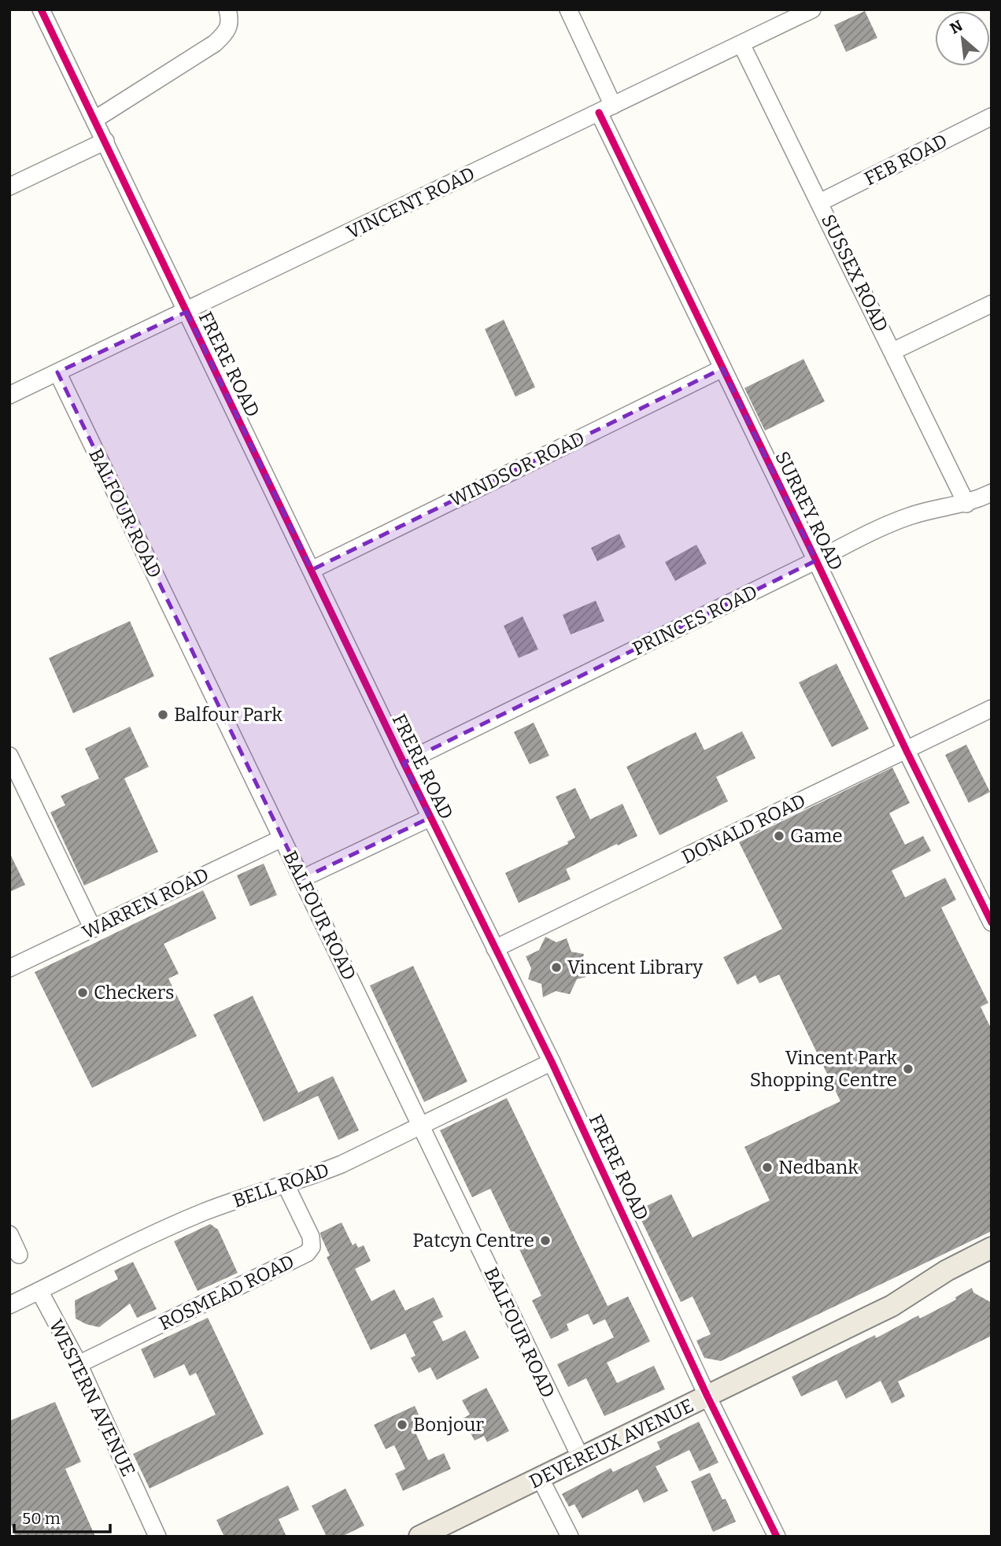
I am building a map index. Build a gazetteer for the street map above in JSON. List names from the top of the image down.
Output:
{
  "streets": {
    "main road": ["DEVEREUX AVENUE"],
    "street": [
      "FEB ROAD",
      "VINCENT ROAD",
      "SUSSEX ROAD",
      "FRERE ROAD",
      "WINDSOR ROAD",
      "SURREY ROAD",
      "BALFOUR ROAD",
      "PRINCES ROAD",
      "DONALD ROAD",
      "WARREN ROAD",
      "BELL ROAD",
      "ROSMEAD ROAD",
      "WESTERN AVENUE"
    ]
  },
  "crossings": [
    ["FEB ROAD", "SUSSEX ROAD"],
    ["VINCENT ROAD", "SUSSEX ROAD"],
    ["VINCENT ROAD", "FRERE ROAD"],
    ["VINCENT ROAD", "SURREY ROAD"],
    ["VINCENT ROAD", "BALFOUR ROAD"],
    ["SUSSEX ROAD", "PRINCES ROAD"],
    ["FRERE ROAD", "WINDSOR ROAD"],
    ["FRERE ROAD", "PRINCES ROAD"],
    ["FRERE ROAD", "DONALD ROAD"],
    ["FRERE ROAD", "BELL ROAD"],
    ["FRERE ROAD", "DEVEREUX AVENUE"],
    ["WINDSOR ROAD", "SURREY ROAD"],
    ["SURREY ROAD", "PRINCES ROAD"],
    ["SURREY ROAD", "DONALD ROAD"],
    ["BALFOUR ROAD", "WARREN ROAD"],
    ["BALFOUR ROAD", "BELL ROAD"],
    ["BALFOUR ROAD", "DEVEREUX AVENUE"],
    ["BELL ROAD", "ROSMEAD ROAD"],
    ["BELL ROAD", "WESTERN AVENUE"],
    ["ROSMEAD ROAD", "WESTERN AVENUE"]
  ],
  "places": [
    "Balfour Park",
    "Game",
    "Vincent Library",
    "Checkers",
    "Vincent Park Shopping Centre",
    "Nedbank",
    "Patcyn Centre",
    "Bonjour"
  ],
  "scale_bar": "50 m",
  "north": "top left"
}
